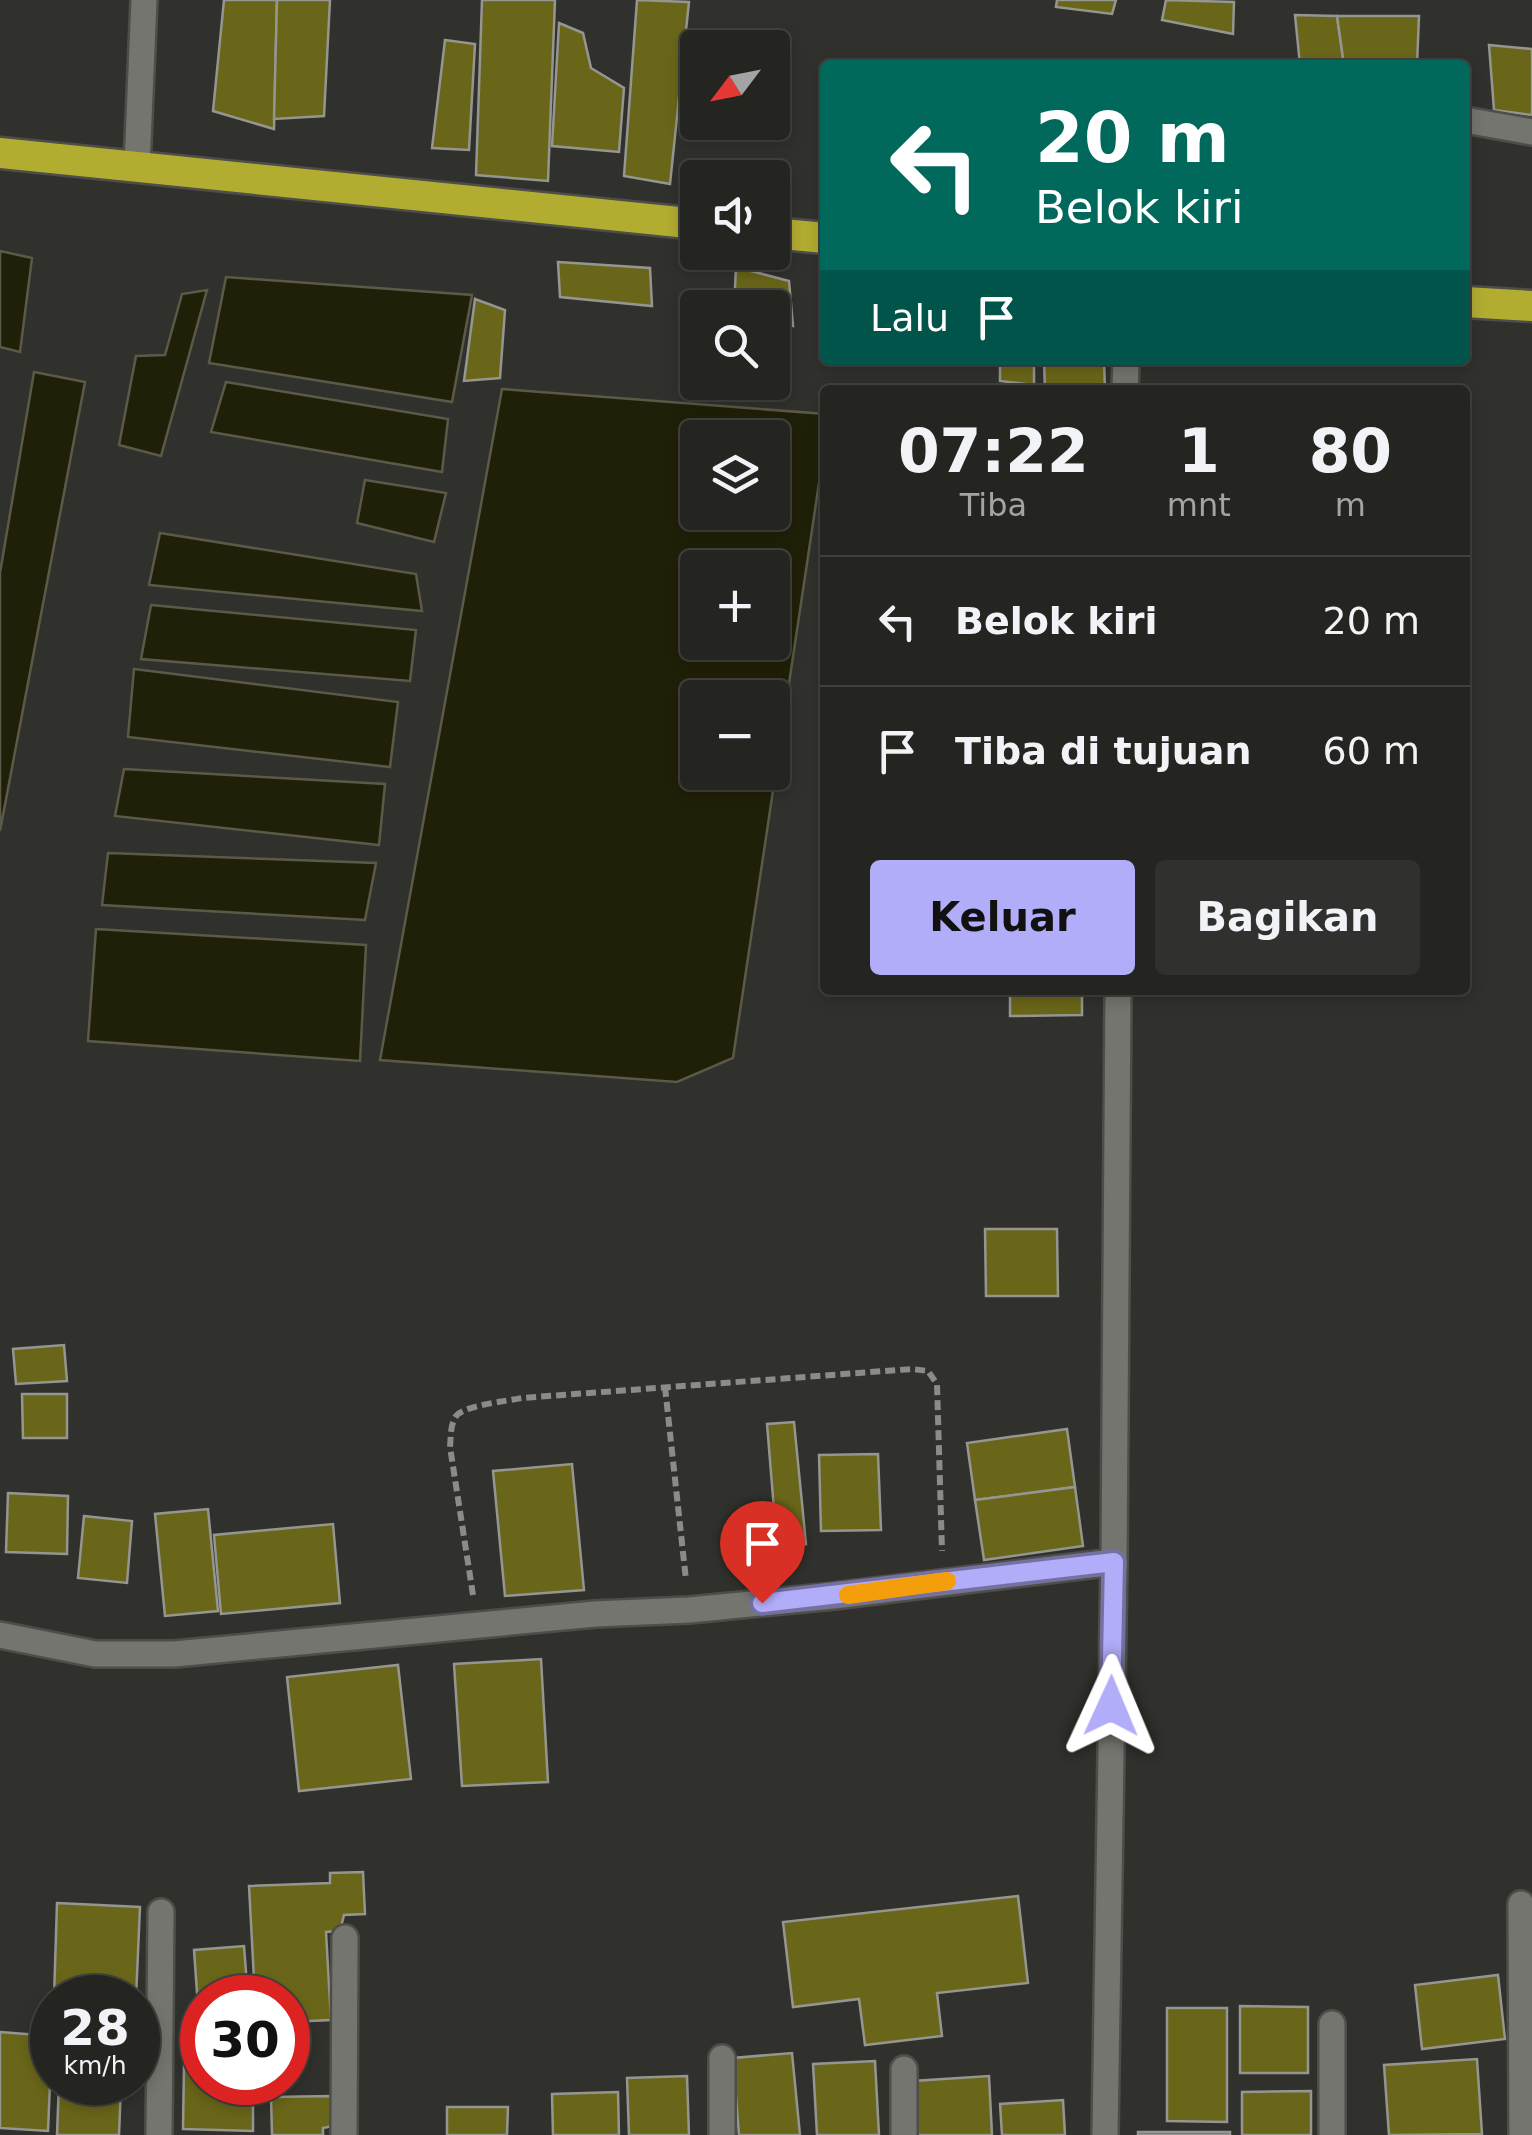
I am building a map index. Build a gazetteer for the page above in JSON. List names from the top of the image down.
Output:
{
  "north": "bottom left",
  "page": {
    "map_buttons": ["+", "−"],
    "turn": ["20 m", "Belok kiri"],
    "then": "Lalu",
    "eta": [
      "07:22",
      "Tiba",
      "1",
      "mnt",
      "80",
      "m"
    ],
    "list": [
      {
        "name": "Belok kiri",
        "value": "20 m"
      },
      {
        "name": "Tiba di tujuan",
        "value": "60 m"
      }
    ],
    "buttons": ["Keluar", "Bagikan"],
    "speed": "28 km/h",
    "limit": "30"
  }
}
